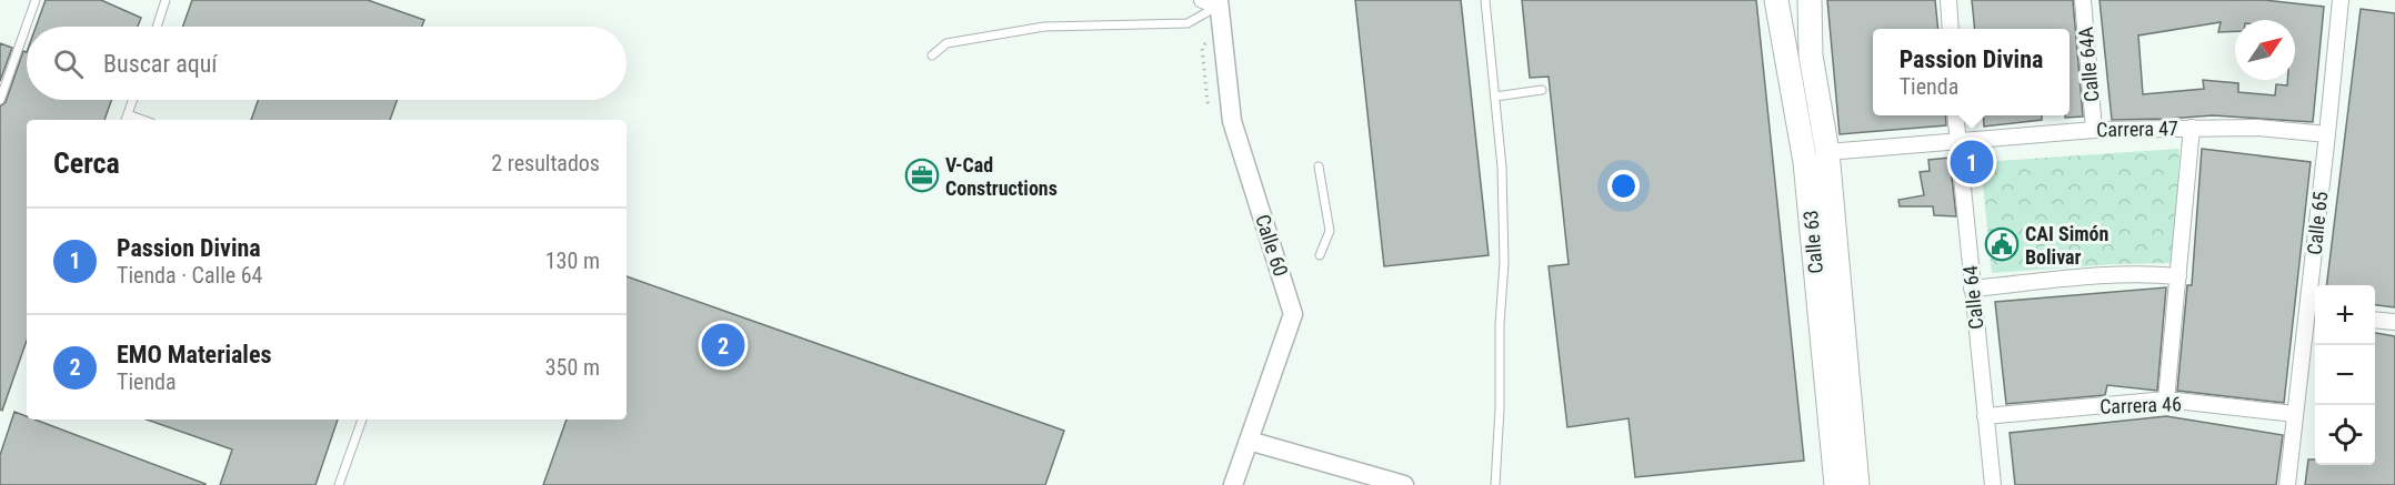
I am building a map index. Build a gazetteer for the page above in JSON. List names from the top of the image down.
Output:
{
  "streets": {
    "main road": ["Calle 63"],
    "street": [
      "Calle 64A",
      "Carrera 47",
      "Calle 65",
      "Calle 60",
      "Calle 64",
      "Carrera 46"
    ]
  },
  "crossings": [
    ["Calle 64A", "Carrera 47"],
    ["Carrera 47", "Calle 65"],
    ["Carrera 47", "Calle 63"],
    ["Carrera 47", "Calle 64"],
    ["Calle 65", "Carrera 46"],
    ["Calle 64", "Carrera 46"]
  ],
  "places": {
    "office": ["V-Cad Constructions"],
    "public building": ["CAI Simón Bolivar"]
  },
  "north": "top right",
  "page": {
    "search": "Buscar aquí",
    "popup": ["Passion Divina", "Tienda"],
    "heading": ["Cerca", "2 resultados"],
    "pins": ["1", "2"],
    "list": [
      {
        "mark": "1",
        "name": "Passion Divina",
        "note": "Tienda · Calle 64",
        "value": "130 m"
      },
      {
        "mark": "2",
        "name": "EMO Materiales",
        "note": "Tienda",
        "value": "350 m"
      }
    ],
    "map_buttons": ["+", "−"]
  }
}
